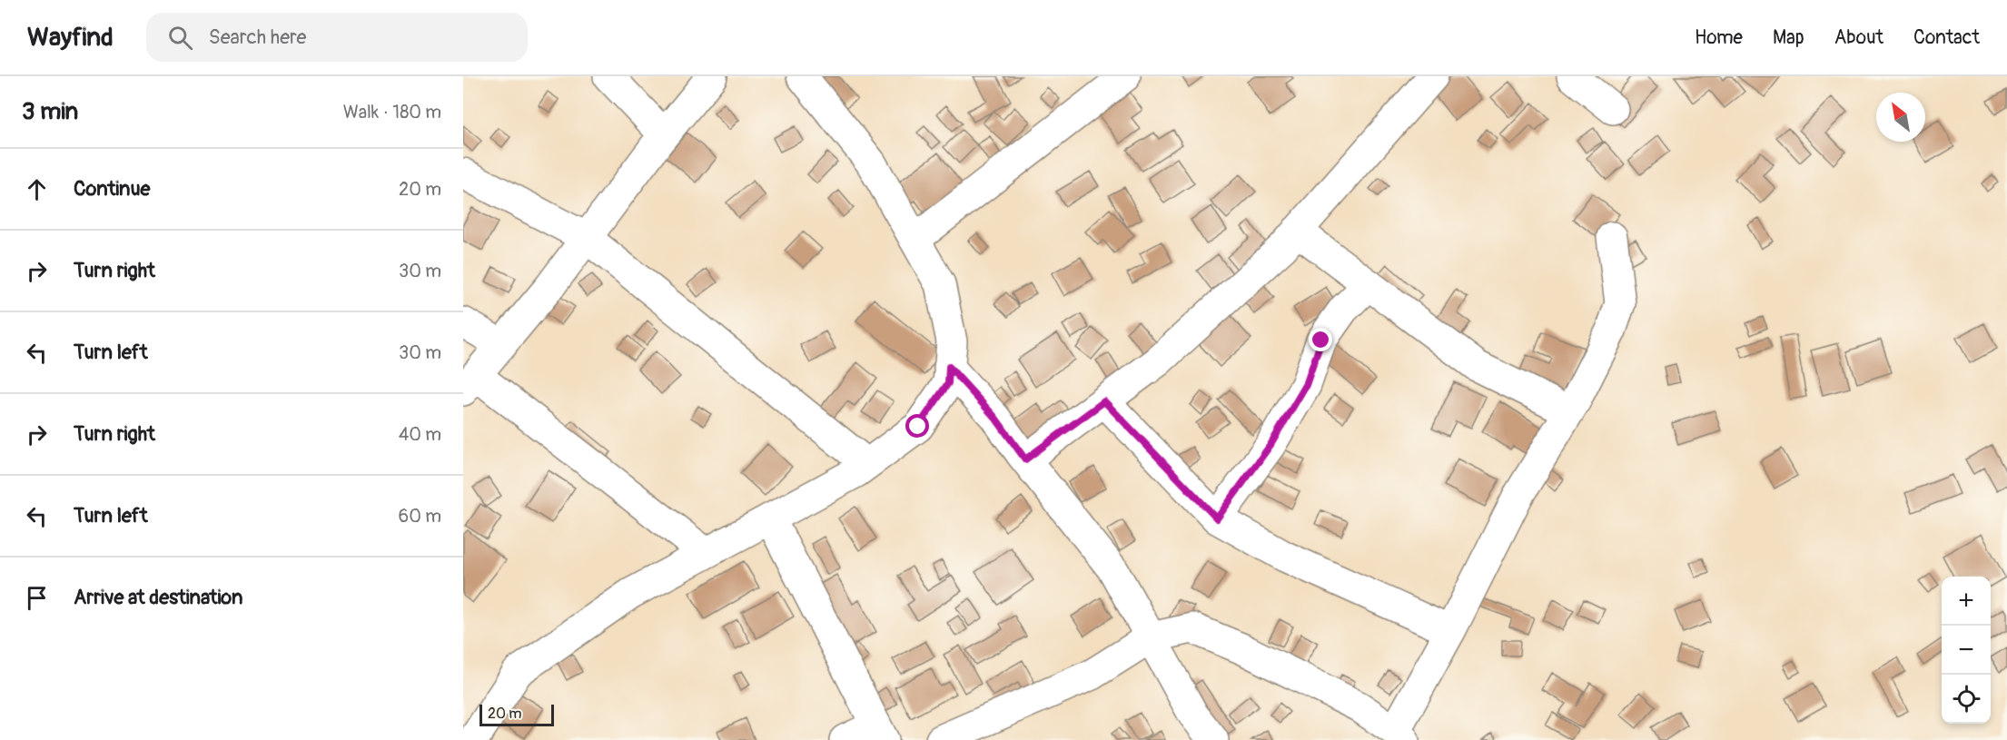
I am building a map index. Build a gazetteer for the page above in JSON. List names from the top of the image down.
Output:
{
  "scale_bar": "20 m",
  "north": "top left",
  "page": {
    "header": "Wayfind",
    "search": "Search here",
    "nav": [
      "Home",
      "Map",
      "About",
      "Contact"
    ],
    "heading": ["3 min", "Walk · 180 m"],
    "list": [
      ["Continue", "20 m"],
      ["Turn right", "30 m"],
      ["Turn left", "30 m"],
      ["Turn right", "40 m"],
      ["Turn left", "60 m"],
      "Arrive at destination"
    ],
    "map_buttons": ["+", "−"],
    "scale": "20 m"
  }
}
